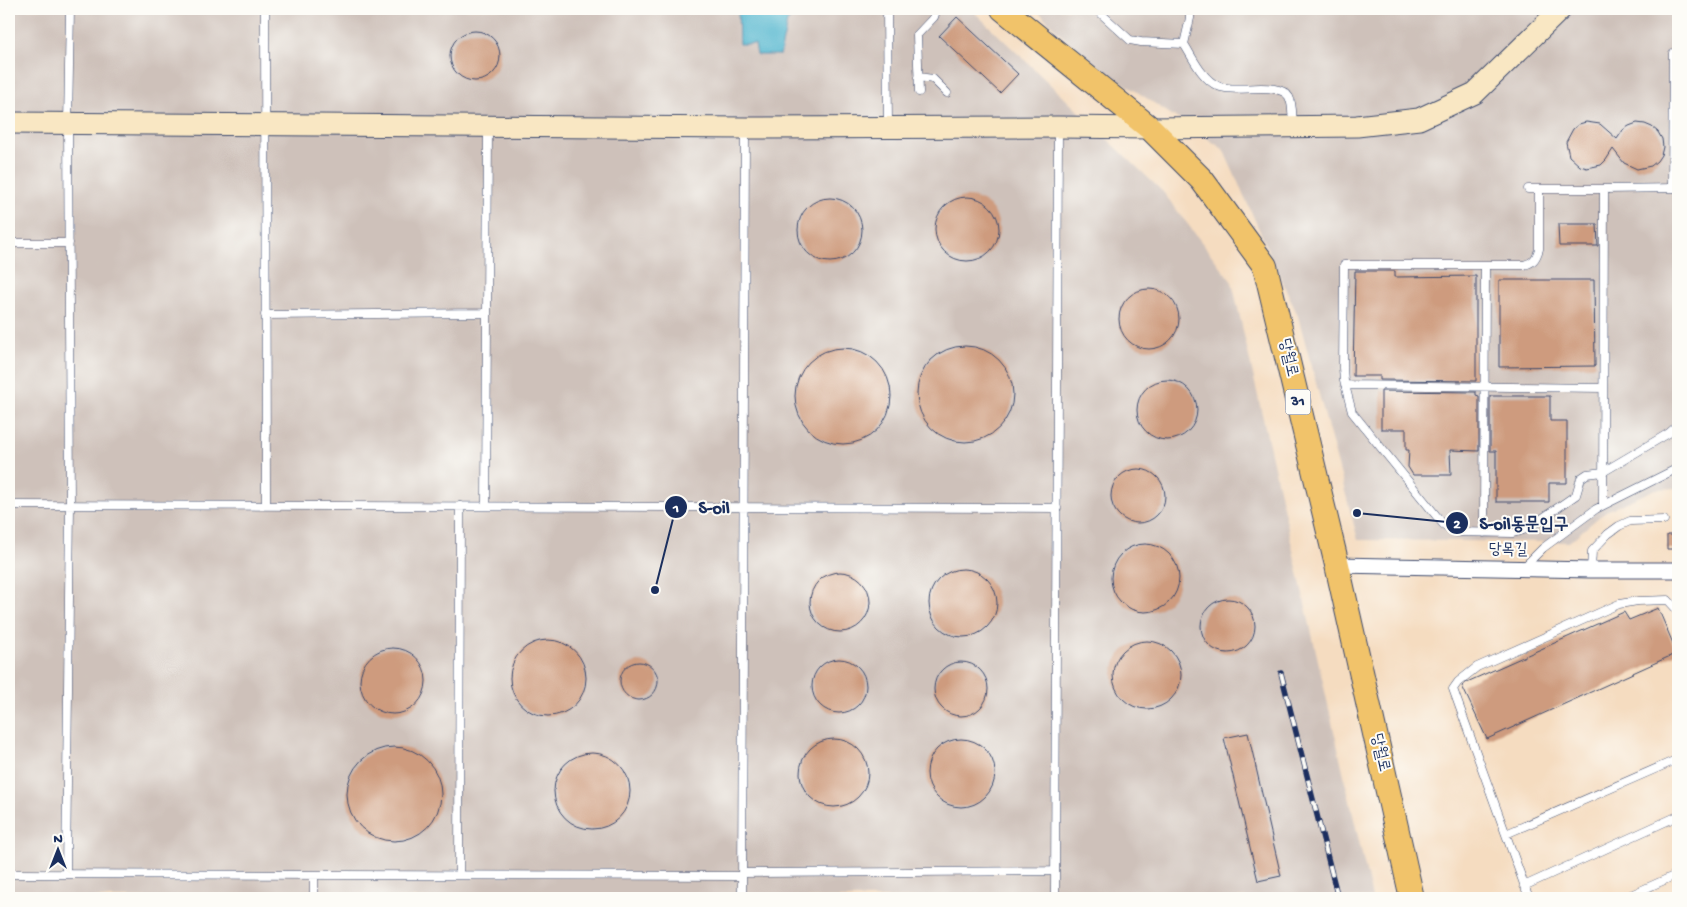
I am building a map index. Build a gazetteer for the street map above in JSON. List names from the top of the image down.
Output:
{
  "streets": {
    "main road": ["당월로", "31"],
    "street": ["당목길"]
  },
  "crossings": [
    ["당월로", "당목길"]
  ],
  "places": ["S-oil동문입구", "S-oil"],
  "north": "top"
}
